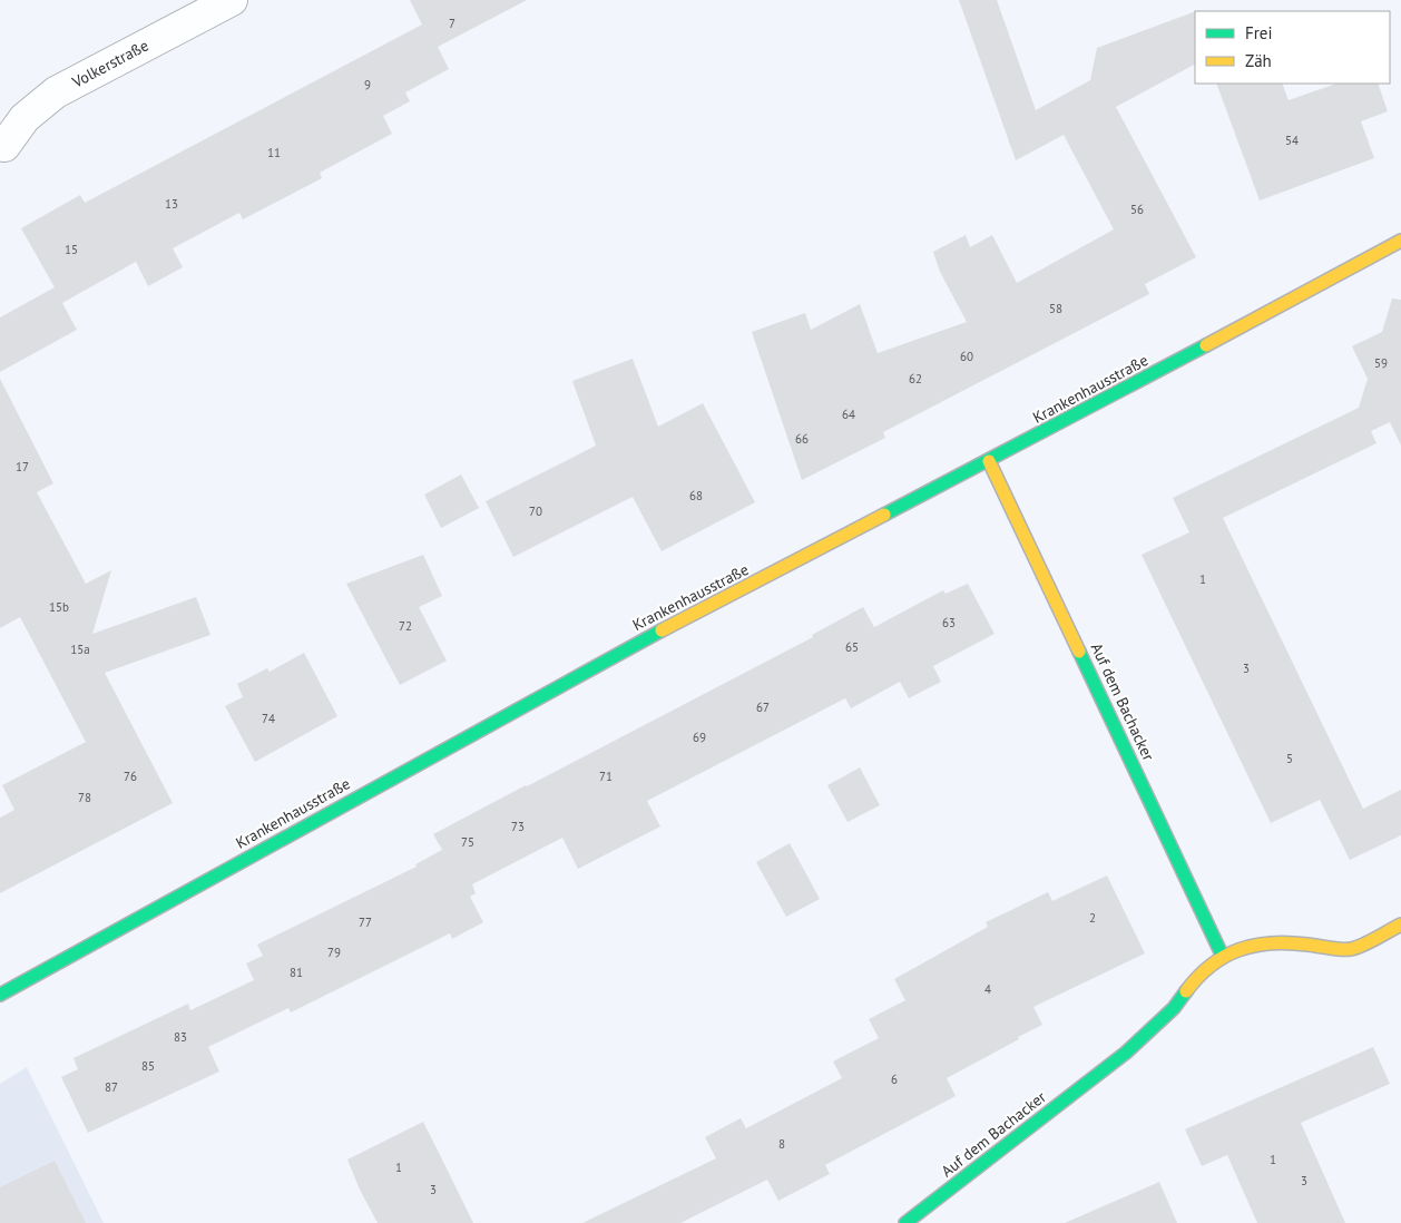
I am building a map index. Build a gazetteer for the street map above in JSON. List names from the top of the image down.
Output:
{
  "streets": {
    "street": ["Volkerstraße", "Krankenhausstraße", "Auf dem Bachacker"]
  },
  "crossings": [
    ["Krankenhausstraße", "Auf dem Bachacker"]
  ],
  "house_numbers": [
    "7",
    "9",
    "54",
    "11",
    "13",
    "56",
    "15",
    "58",
    "60",
    "59",
    "62",
    "64",
    "66",
    "17",
    "68",
    "70",
    "1",
    "15b",
    "63",
    "72",
    "65",
    "15a",
    "3",
    "67",
    "74",
    "69",
    "5",
    "76",
    "71",
    "78",
    "73",
    "75",
    "2",
    "77",
    "79",
    "81",
    "4",
    "83",
    "85",
    "6",
    "87",
    "8",
    "1",
    "1",
    "3",
    "3"
  ],
  "legend": ["Frei", "Zäh"]
}
